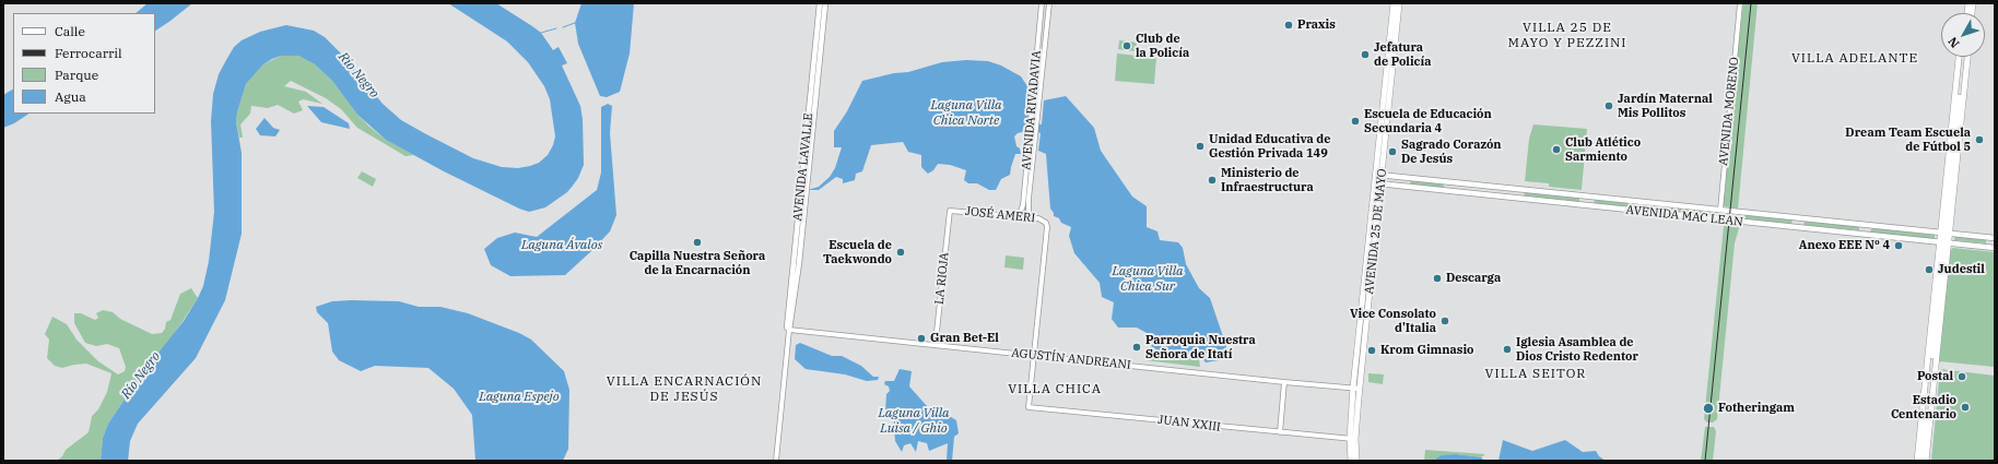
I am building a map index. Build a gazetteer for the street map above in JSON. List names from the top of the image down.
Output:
{
  "streets": {
    "main road": [
      "AVENIDA MORENO",
      "AVENIDA LAVALLE",
      "AVENIDA MAC LEAN",
      "AVENIDA 25 DE MAYO"
    ],
    "street": [
      "AVENIDA RIVADAVIA",
      "JOSÉ AMERI",
      "LA RIOJA",
      "AGUSTÍN ANDREANI",
      "JUAN XXIII"
    ]
  },
  "crossings": [
    ["AVENIDA RIVADAVIA", "JOSÉ AMERI"],
    ["AVENIDA MORENO", "AVENIDA MAC LEAN"],
    ["AVENIDA LAVALLE", "AGUSTÍN ANDREANI"],
    ["JOSÉ AMERI", "LA RIOJA"],
    ["JOSÉ AMERI", "AGUSTÍN ANDREANI"],
    ["JOSÉ AMERI", "JUAN XXIII"],
    ["AVENIDA MAC LEAN", "AVENIDA 25 DE MAYO"],
    ["AVENIDA 25 DE MAYO", "AGUSTÍN ANDREANI"],
    ["AVENIDA 25 DE MAYO", "JUAN XXIII"],
    ["LA RIOJA", "AGUSTÍN ANDREANI"],
    ["AGUSTÍN ANDREANI", "JUAN XXIII"]
  ],
  "districts": [
    "VILLA 25 DE MAYO Y PEZZINI",
    "VILLA ADELANTE",
    "VILLA SEITOR",
    "VILLA ENCARNACIÓN DE JESÚS",
    "VILLA CHICA"
  ],
  "water": [
    "Río Negro",
    "Laguna Villa Chica Norte",
    "Laguna Ávalos",
    "Laguna Villa Chica Sur",
    "Laguna Espejo",
    "Laguna Villa Luisa / Ghio"
  ],
  "places": [
    "Praxis",
    "Club de la Policía",
    "Jefatura de Policía",
    "Jardín Maternal Mis Pollitos",
    "Escuela de Educación Secundaria 4",
    "Dream Team Escuela de Fútbol 5",
    "Unidad Educativa de Gestión Privada 149",
    "Club Atlético Sarmiento",
    "Sagrado Corazón De Jesús",
    "Ministerio de Infraestructura",
    "Capilla Nuestra Señora de la Encarnación",
    "Anexo EEE Nº 4",
    "Escuela de Taekwondo",
    "Judestil",
    "Descarga",
    "Vice Consolato d'Italia",
    "Gran Bet-El",
    "Parroquia Nuestra Señora de Itatí",
    "Iglesia Asamblea de Dios Cristo Redentor",
    "Krom Gimnasio",
    "Postal",
    "Estadio Centenario",
    "Fotheringam"
  ],
  "legend": [
    "Calle",
    "Ferrocarril",
    "Parque",
    "Agua"
  ],
  "north": "bottom left"
}
